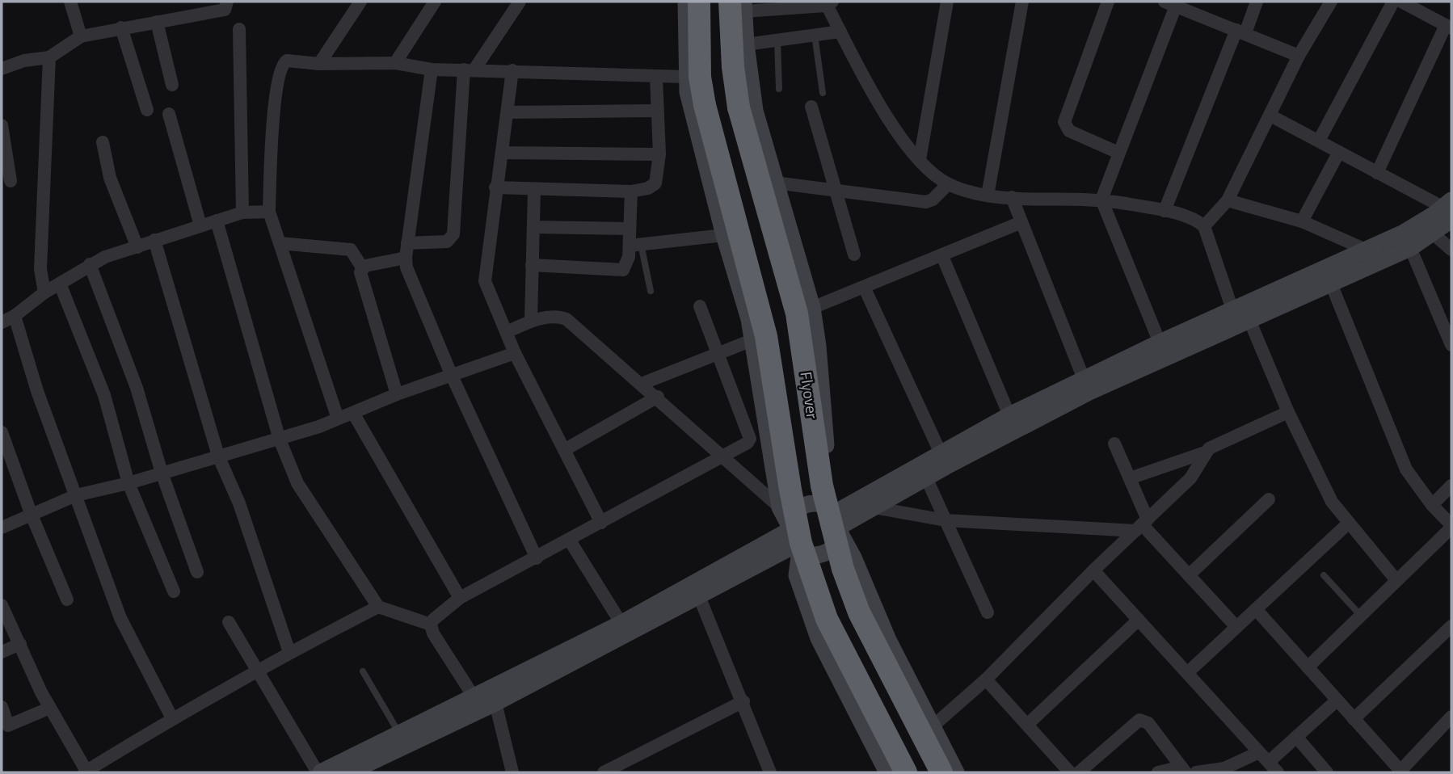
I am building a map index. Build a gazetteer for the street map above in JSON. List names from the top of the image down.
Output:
{
  "streets": {
    "highway": ["Flyover"]
  }
}
